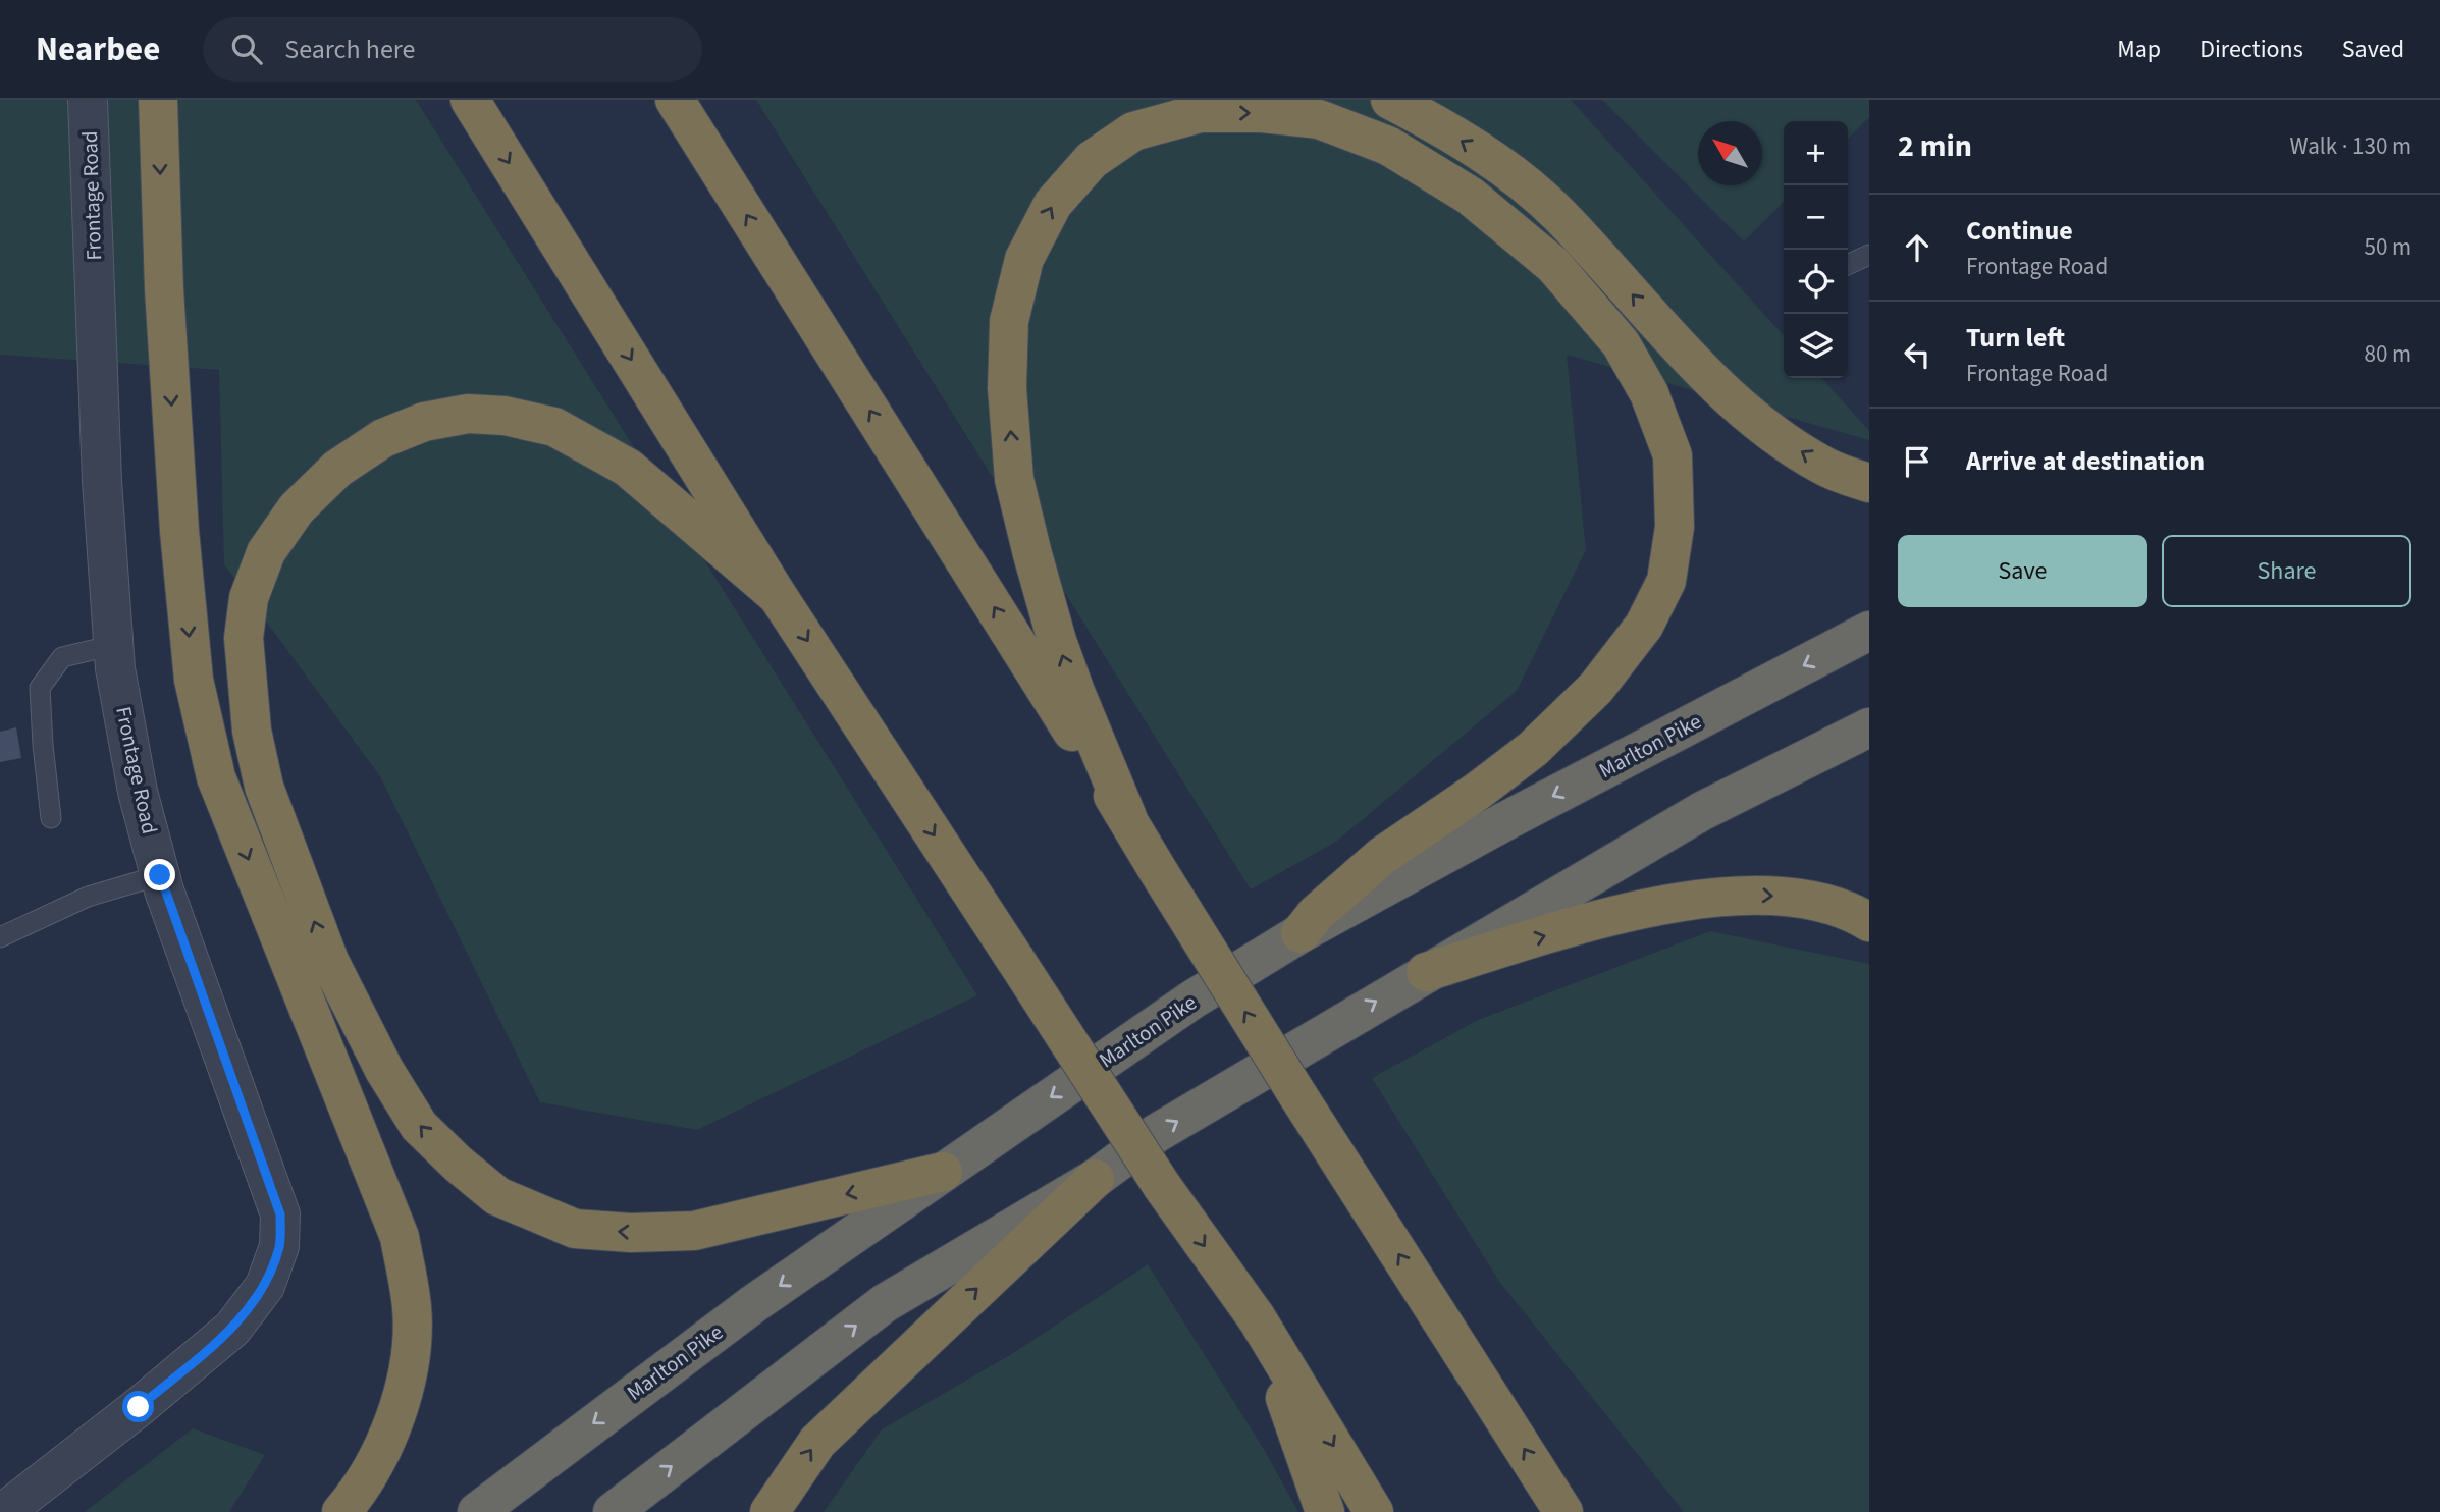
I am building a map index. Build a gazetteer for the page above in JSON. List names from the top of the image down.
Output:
{
  "streets": {
    "highway": ["Marlton Pike"],
    "street": ["Frontage Road"]
  },
  "north": "top left",
  "page": {
    "header": "Nearbee",
    "search": "Search here",
    "nav": ["Map", "Directions", "Saved"],
    "heading": ["2 min", "Walk · 130 m"],
    "map_buttons": ["+", "−"],
    "list": [
      ["Continue", "Frontage Road", "50 m"],
      ["Turn left", "Frontage Road", "80 m"],
      "Arrive at destination"
    ],
    "buttons": ["Save", "Share"]
  }
}
